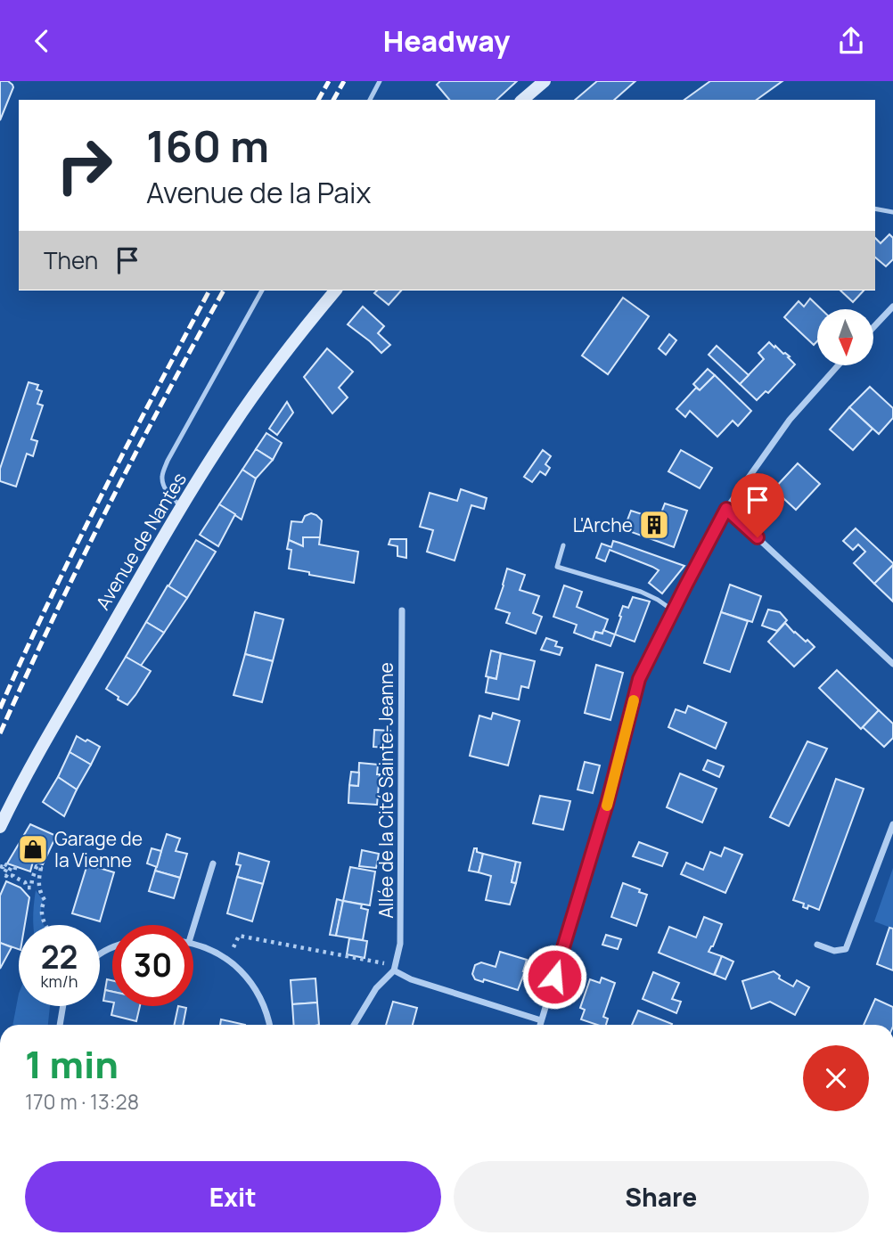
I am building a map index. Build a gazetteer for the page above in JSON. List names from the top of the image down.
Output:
{
  "streets": {
    "main road": ["Avenue de Nantes"],
    "street": ["Allée de la Cité Sainte-Jeanne"]
  },
  "places": {
    "building": ["L'Arche"],
    "shop": ["Garage de la Vienne"]
  },
  "north": "bottom",
  "page": {
    "header": "Headway",
    "turn": ["160 m", "Avenue de la Paix"],
    "then": "Then",
    "speed": "22 km/h",
    "limit": "30",
    "heading": ["1 min", "170 m · 13:28"],
    "buttons": ["Exit", "Share"]
  }
}
